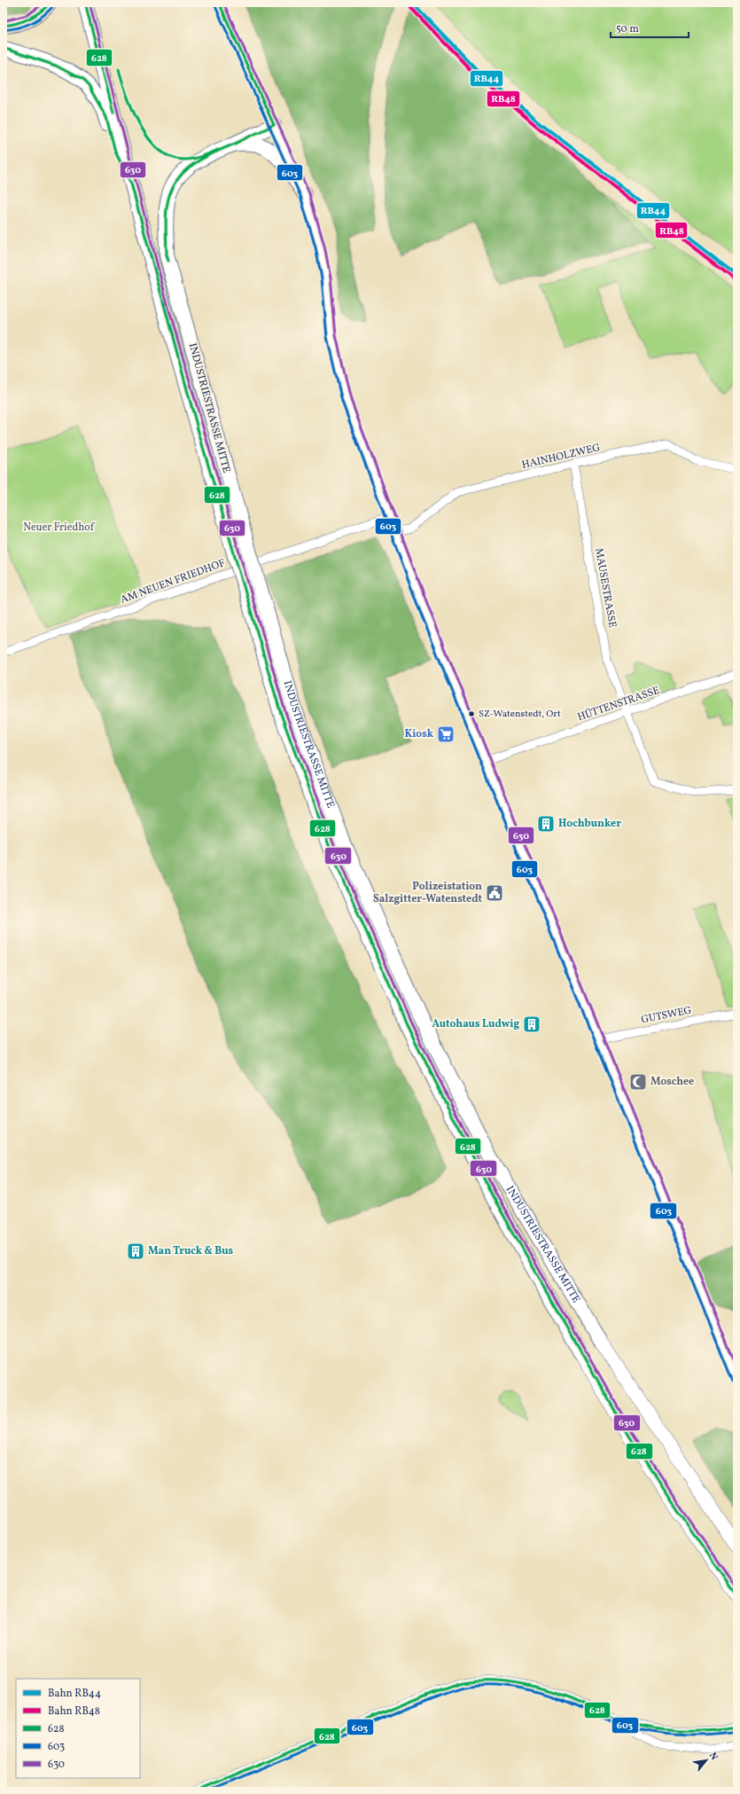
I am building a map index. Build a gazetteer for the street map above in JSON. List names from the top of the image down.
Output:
{
  "streets": {
    "highway": ["INDUSTRIESTRASSE MITTE"],
    "street": [
      "HAINHOLZWEG",
      "AM NEUEN FRIEDHOF",
      "MAUSESTRASSE",
      "HÜTTENSTRASSE",
      "GUTSWEG"
    ]
  },
  "crossings": [
    ["HAINHOLZWEG", "MAUSESTRASSE"],
    ["MAUSESTRASSE", "HÜTTENSTRASSE"]
  ],
  "parks": ["Neuer Friedhof"],
  "places": {
    "other": ["SZ-Watenstedt, Ort"],
    "supermarket": ["Kiosk"],
    "building": ["Hochbunker", "Autohaus Ludwig", "Man Truck & Bus"],
    "public building": ["Polizeistation Salzgitter-Watenstedt"],
    "mosque": ["Moschee"]
  },
  "lines": [
    "rail line RB44",
    "transit line 628",
    "transit line 630",
    "transit line 603",
    "rail line RB48"
  ],
  "legend": [
    "Bahn RB44",
    "Bahn RB48",
    "628",
    "603",
    "630"
  ],
  "scale_bar": "50 m",
  "north": "top right"
}
